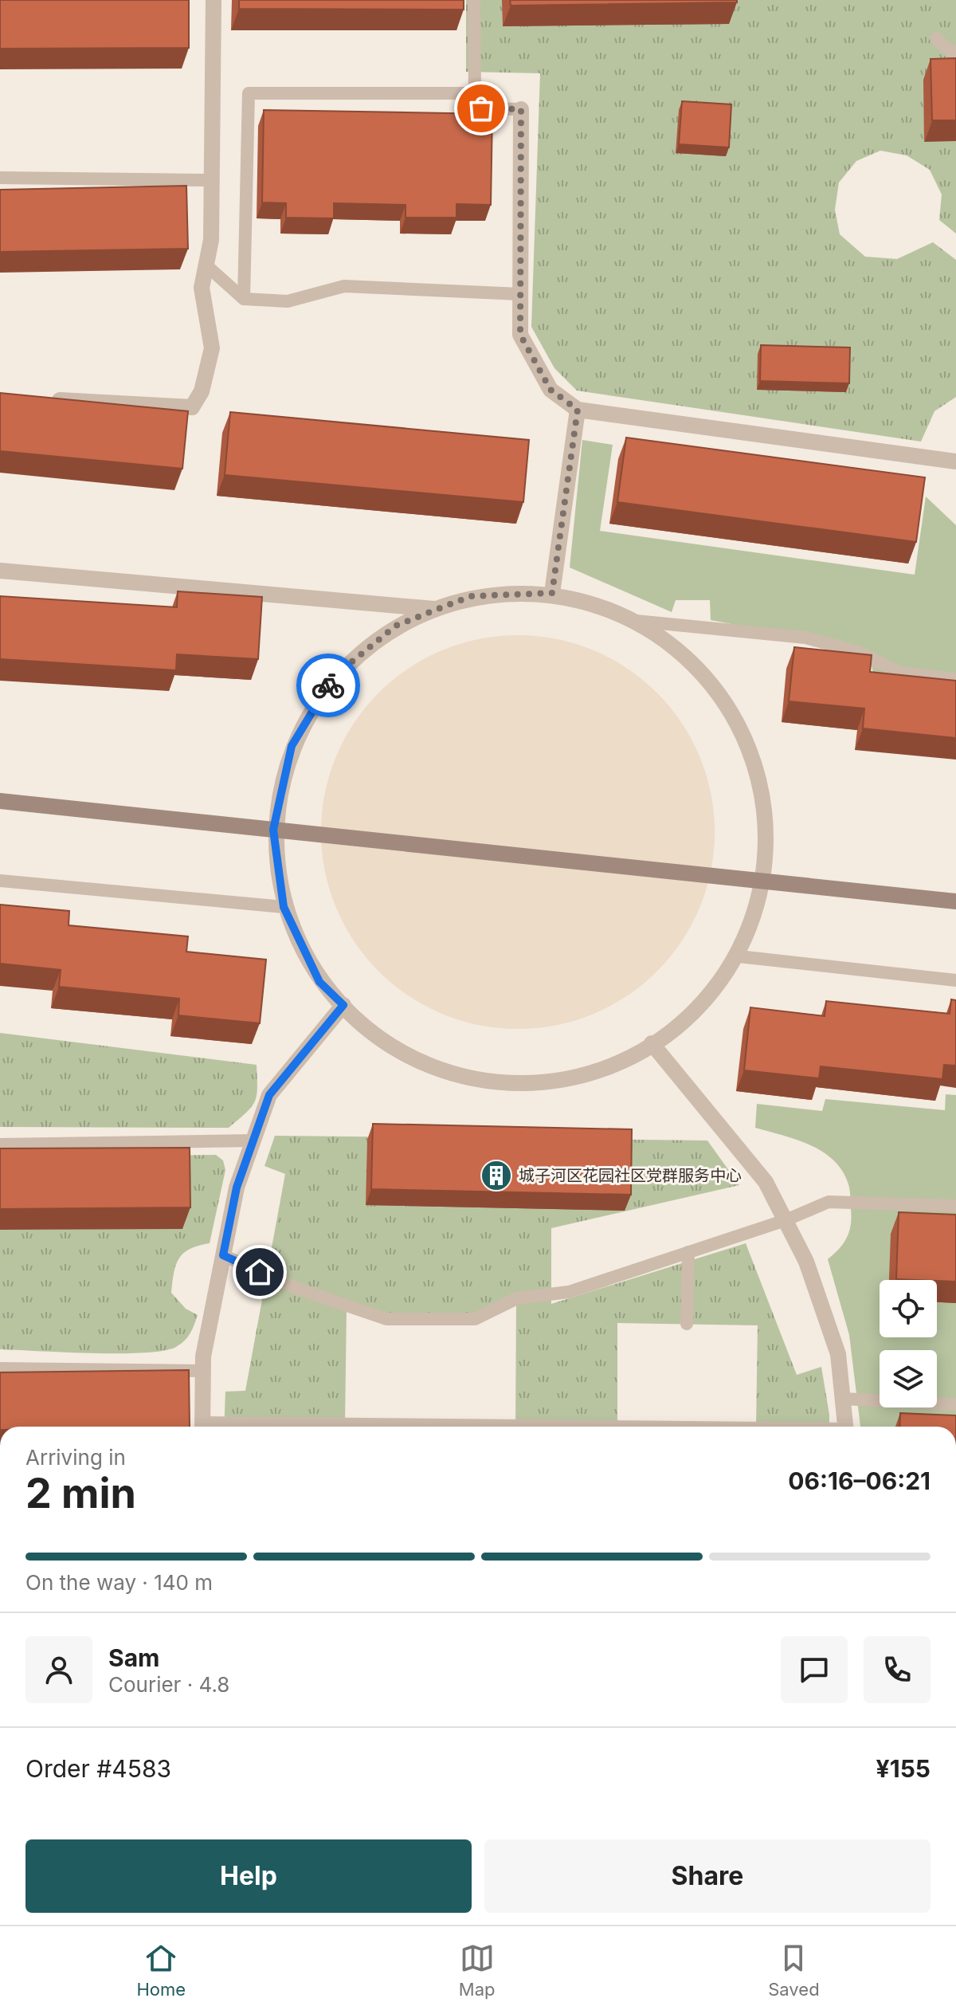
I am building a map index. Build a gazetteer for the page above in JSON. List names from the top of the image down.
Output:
{
  "places": {
    "building": ["城子河区花园社区党群服务中心"]
  },
  "page": {
    "heading": ["2 min", "Arriving in", "06:16–06:21"],
    "panel": [
      "Sam",
      "Courier · 4.8",
      "Order #4583",
      "¥155"
    ],
    "bar": "On the way · 140 m",
    "buttons": ["Help", "Share"],
    "tabs": ["Home", "Map", "Saved"]
  }
}
